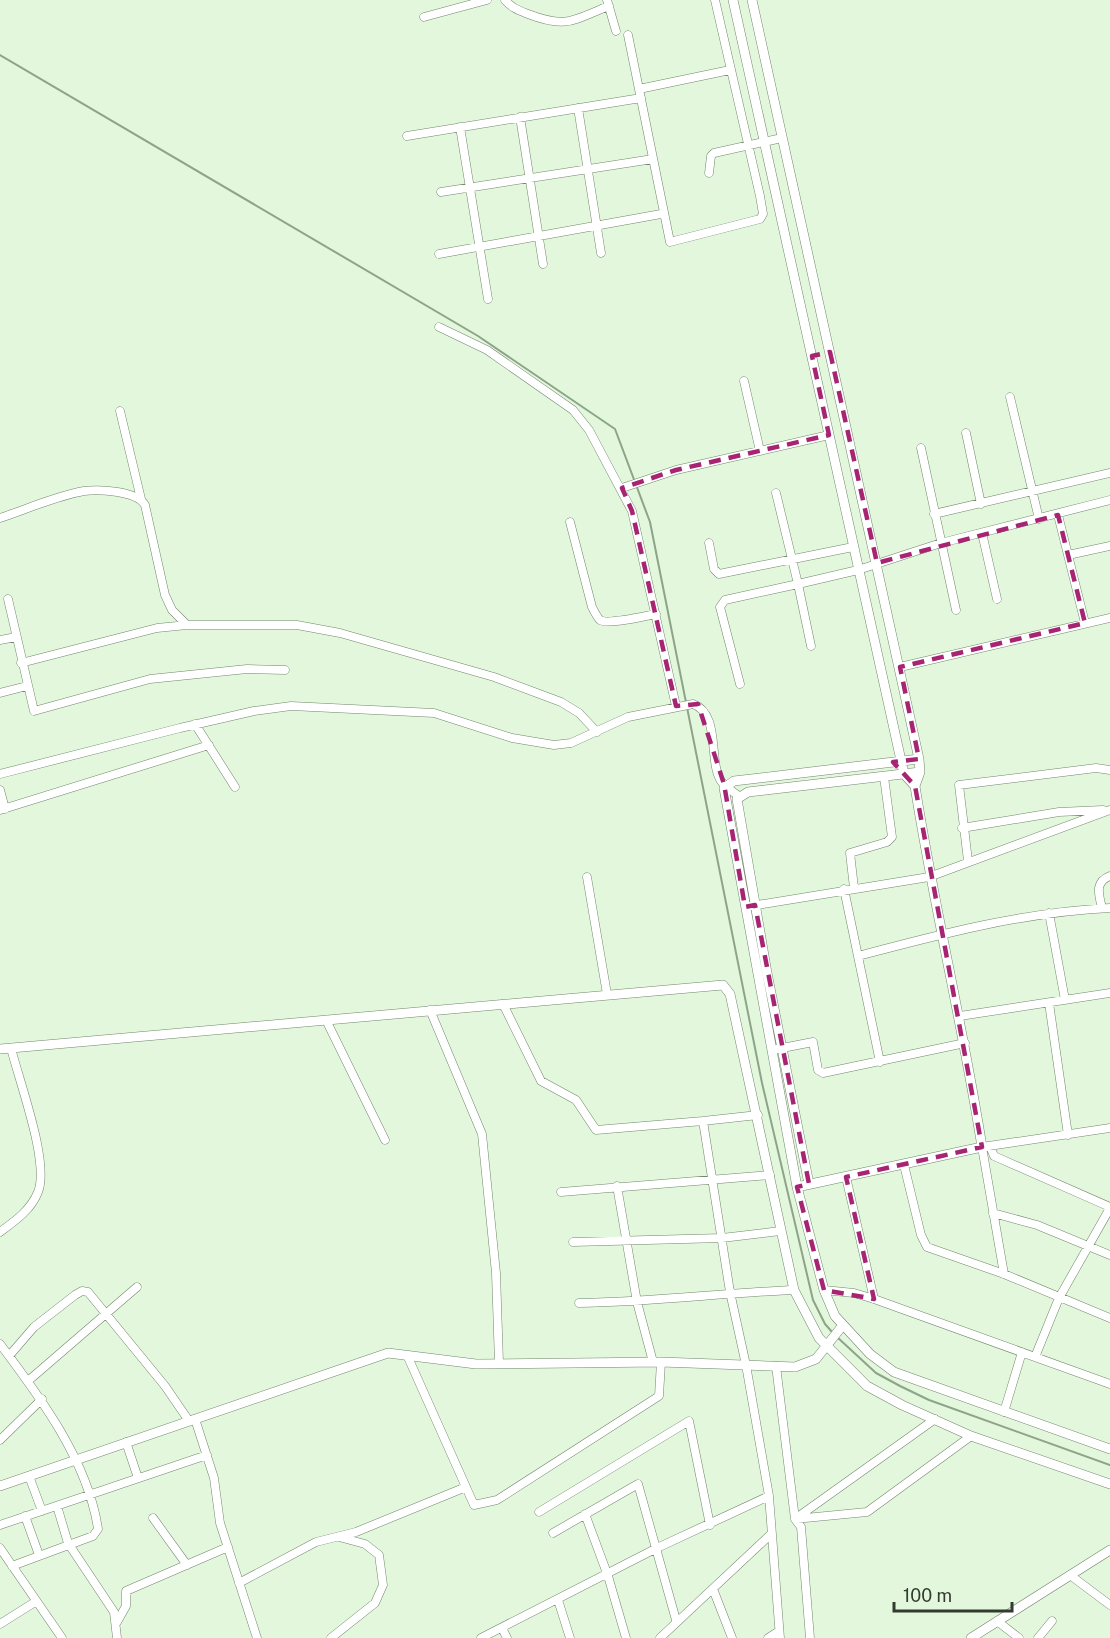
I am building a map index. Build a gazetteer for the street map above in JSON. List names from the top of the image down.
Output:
{
  "scale_bar": "100 m"
}
